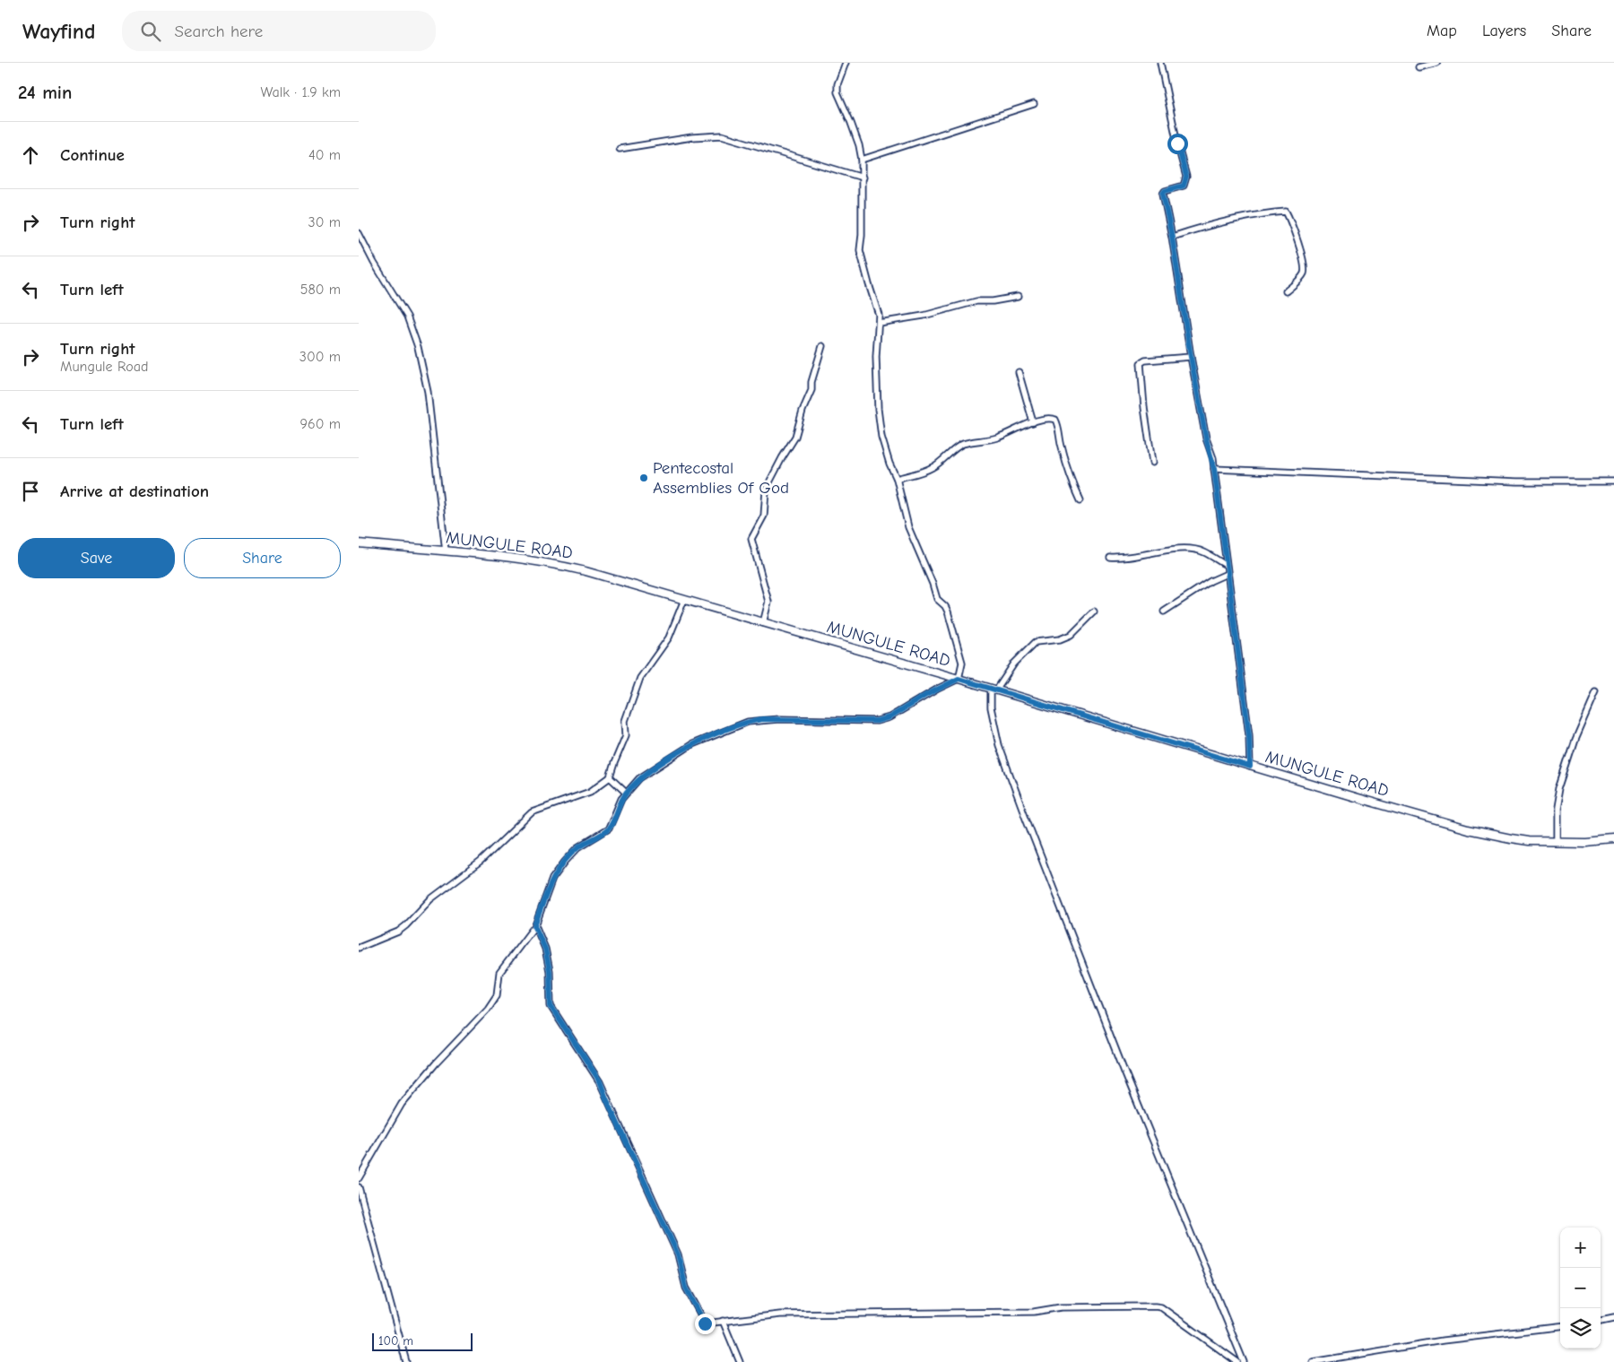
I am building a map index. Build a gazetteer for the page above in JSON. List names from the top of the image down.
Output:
{
  "streets": {
    "street": ["MUNGULE ROAD"]
  },
  "places": ["Pentecostal Assemblies Of God"],
  "scale_bar": "100 m",
  "page": {
    "header": "Wayfind",
    "search": "Search here",
    "nav": ["Map", "Layers", "Share"],
    "heading": ["24 min", "Walk · 1.9 km"],
    "list": [
      ["Continue", "40 m"],
      ["Turn right", "30 m"],
      ["Turn left", "580 m"],
      ["Turn right", "Mungule Road", "300 m"],
      ["Turn left", "960 m"],
      "Arrive at destination"
    ],
    "buttons": ["Save", "Share"],
    "map_buttons": ["+", "−"],
    "scale": "100 m"
  }
}
